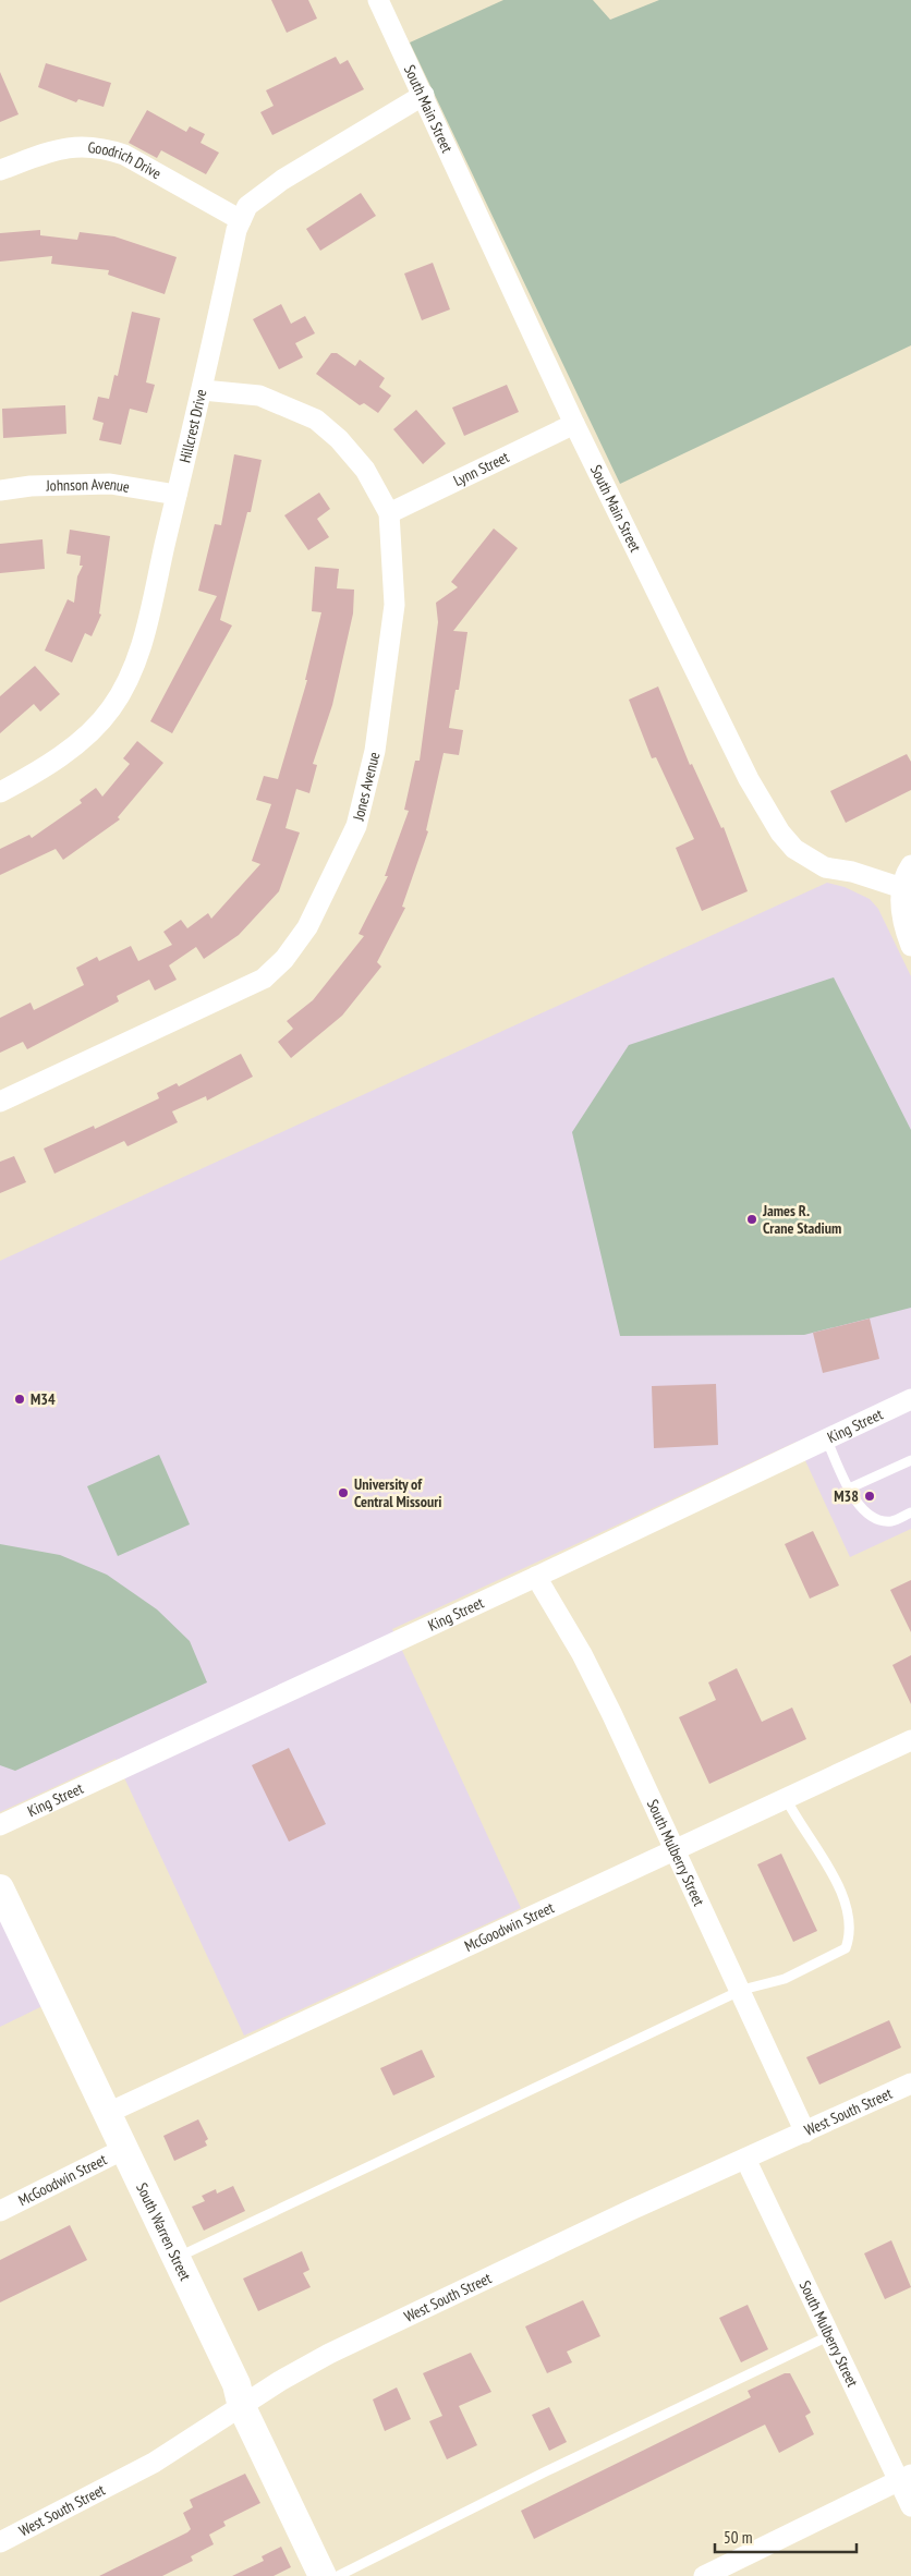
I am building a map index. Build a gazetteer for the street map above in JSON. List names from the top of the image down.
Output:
{
  "streets": {
    "street": [
      "South Main Street",
      "Goodrich Drive",
      "Hillcrest Drive",
      "Lynn Street",
      "Johnson Avenue",
      "Jones Avenue",
      "King Street",
      "South Mulberry Street",
      "McGoodwin Street",
      "West South Street",
      "South Warren Street"
    ]
  },
  "crossings": [
    ["South Main Street", "Hillcrest Drive"],
    ["South Main Street", "Lynn Street"],
    ["Goodrich Drive", "Hillcrest Drive"],
    ["Hillcrest Drive", "Johnson Avenue"],
    ["Hillcrest Drive", "Jones Avenue"],
    ["Lynn Street", "Jones Avenue"],
    ["King Street", "South Mulberry Street"],
    ["South Mulberry Street", "McGoodwin Street"],
    ["South Mulberry Street", "West South Street"],
    ["McGoodwin Street", "South Warren Street"],
    ["West South Street", "South Warren Street"]
  ],
  "places": [
    "James R. Crane Stadium",
    "M34",
    "University of Central Missouri",
    "M38"
  ],
  "scale_bar": "50 m"
}
